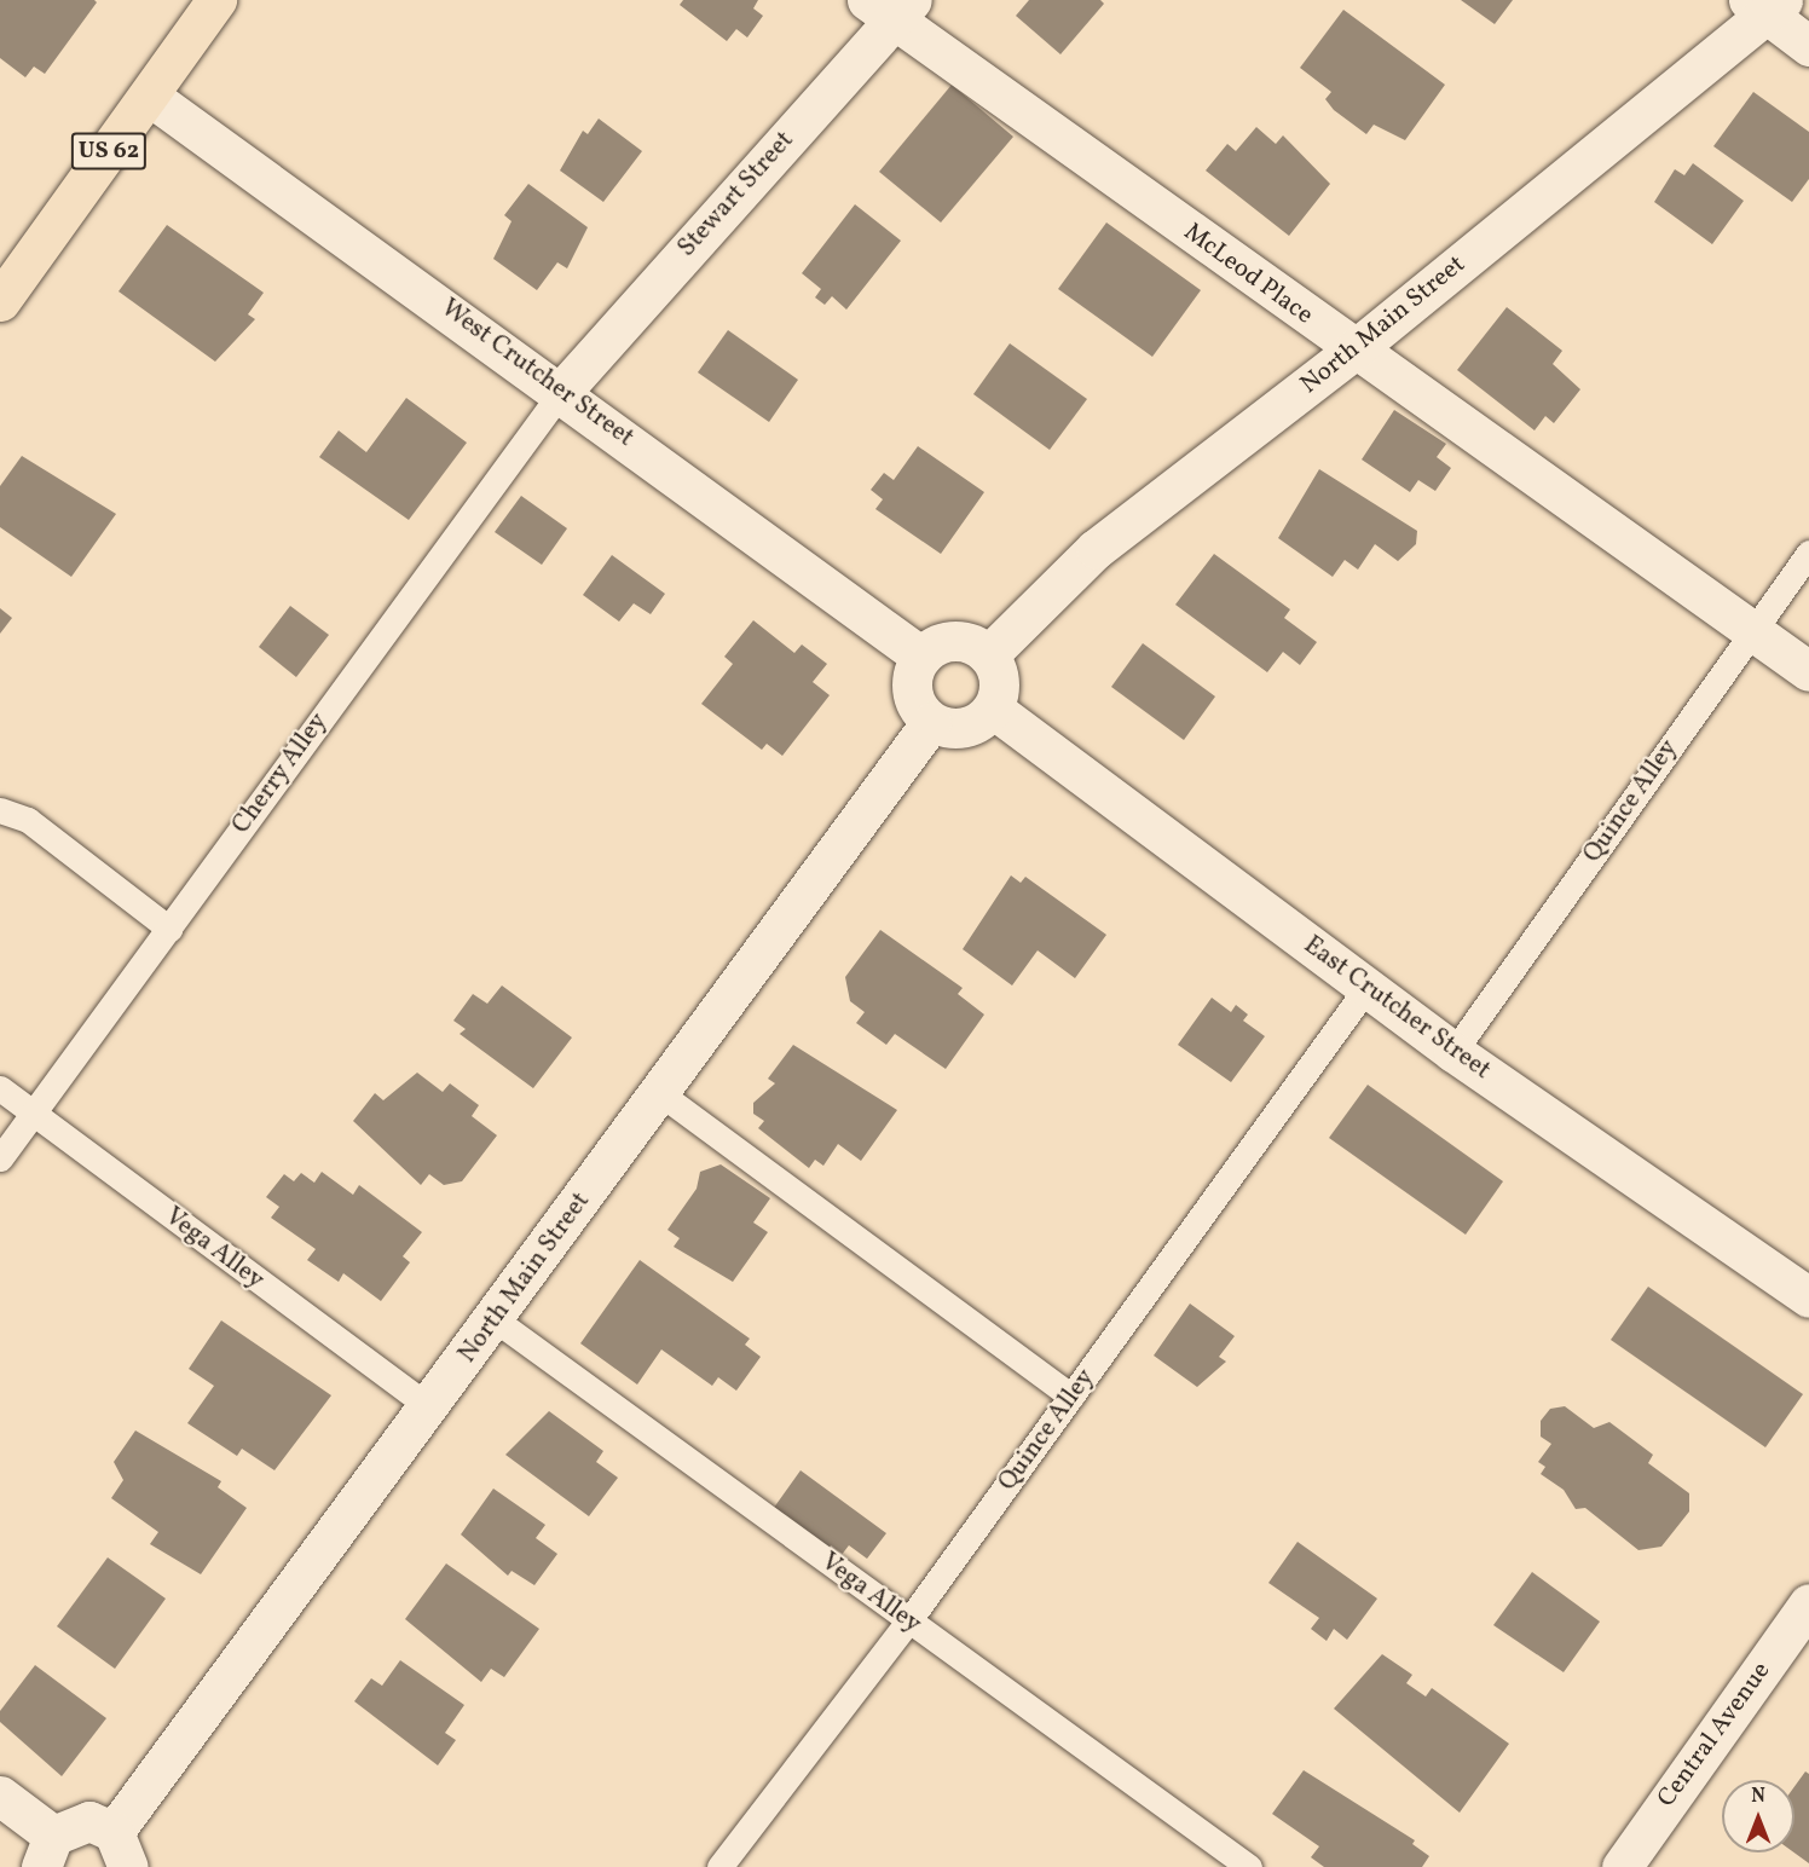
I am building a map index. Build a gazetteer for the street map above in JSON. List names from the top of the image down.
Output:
{
  "streets": {
    "main road": ["US 62"],
    "street": [
      "Stewart Street",
      "McLeod Place",
      "North Main Street",
      "West Crutcher Street",
      "East Crutcher Street",
      "Central Avenue"
    ],
    "lane": ["Cherry Alley", "Quince Alley", "Vega Alley"]
  },
  "crossings": [
    ["US 62", "West Crutcher Street"],
    ["Stewart Street", "McLeod Place"],
    ["Stewart Street", "West Crutcher Street"],
    ["Stewart Street", "Cherry Alley"],
    ["McLeod Place", "North Main Street"],
    ["McLeod Place", "Quince Alley"],
    ["North Main Street", "West Crutcher Street"],
    ["North Main Street", "East Crutcher Street"],
    ["North Main Street", "Vega Alley"],
    ["West Crutcher Street", "Cherry Alley"],
    ["West Crutcher Street", "East Crutcher Street"],
    ["Cherry Alley", "Vega Alley"],
    ["Quince Alley", "East Crutcher Street"],
    ["Quince Alley", "Vega Alley"]
  ],
  "north": "top"
}
